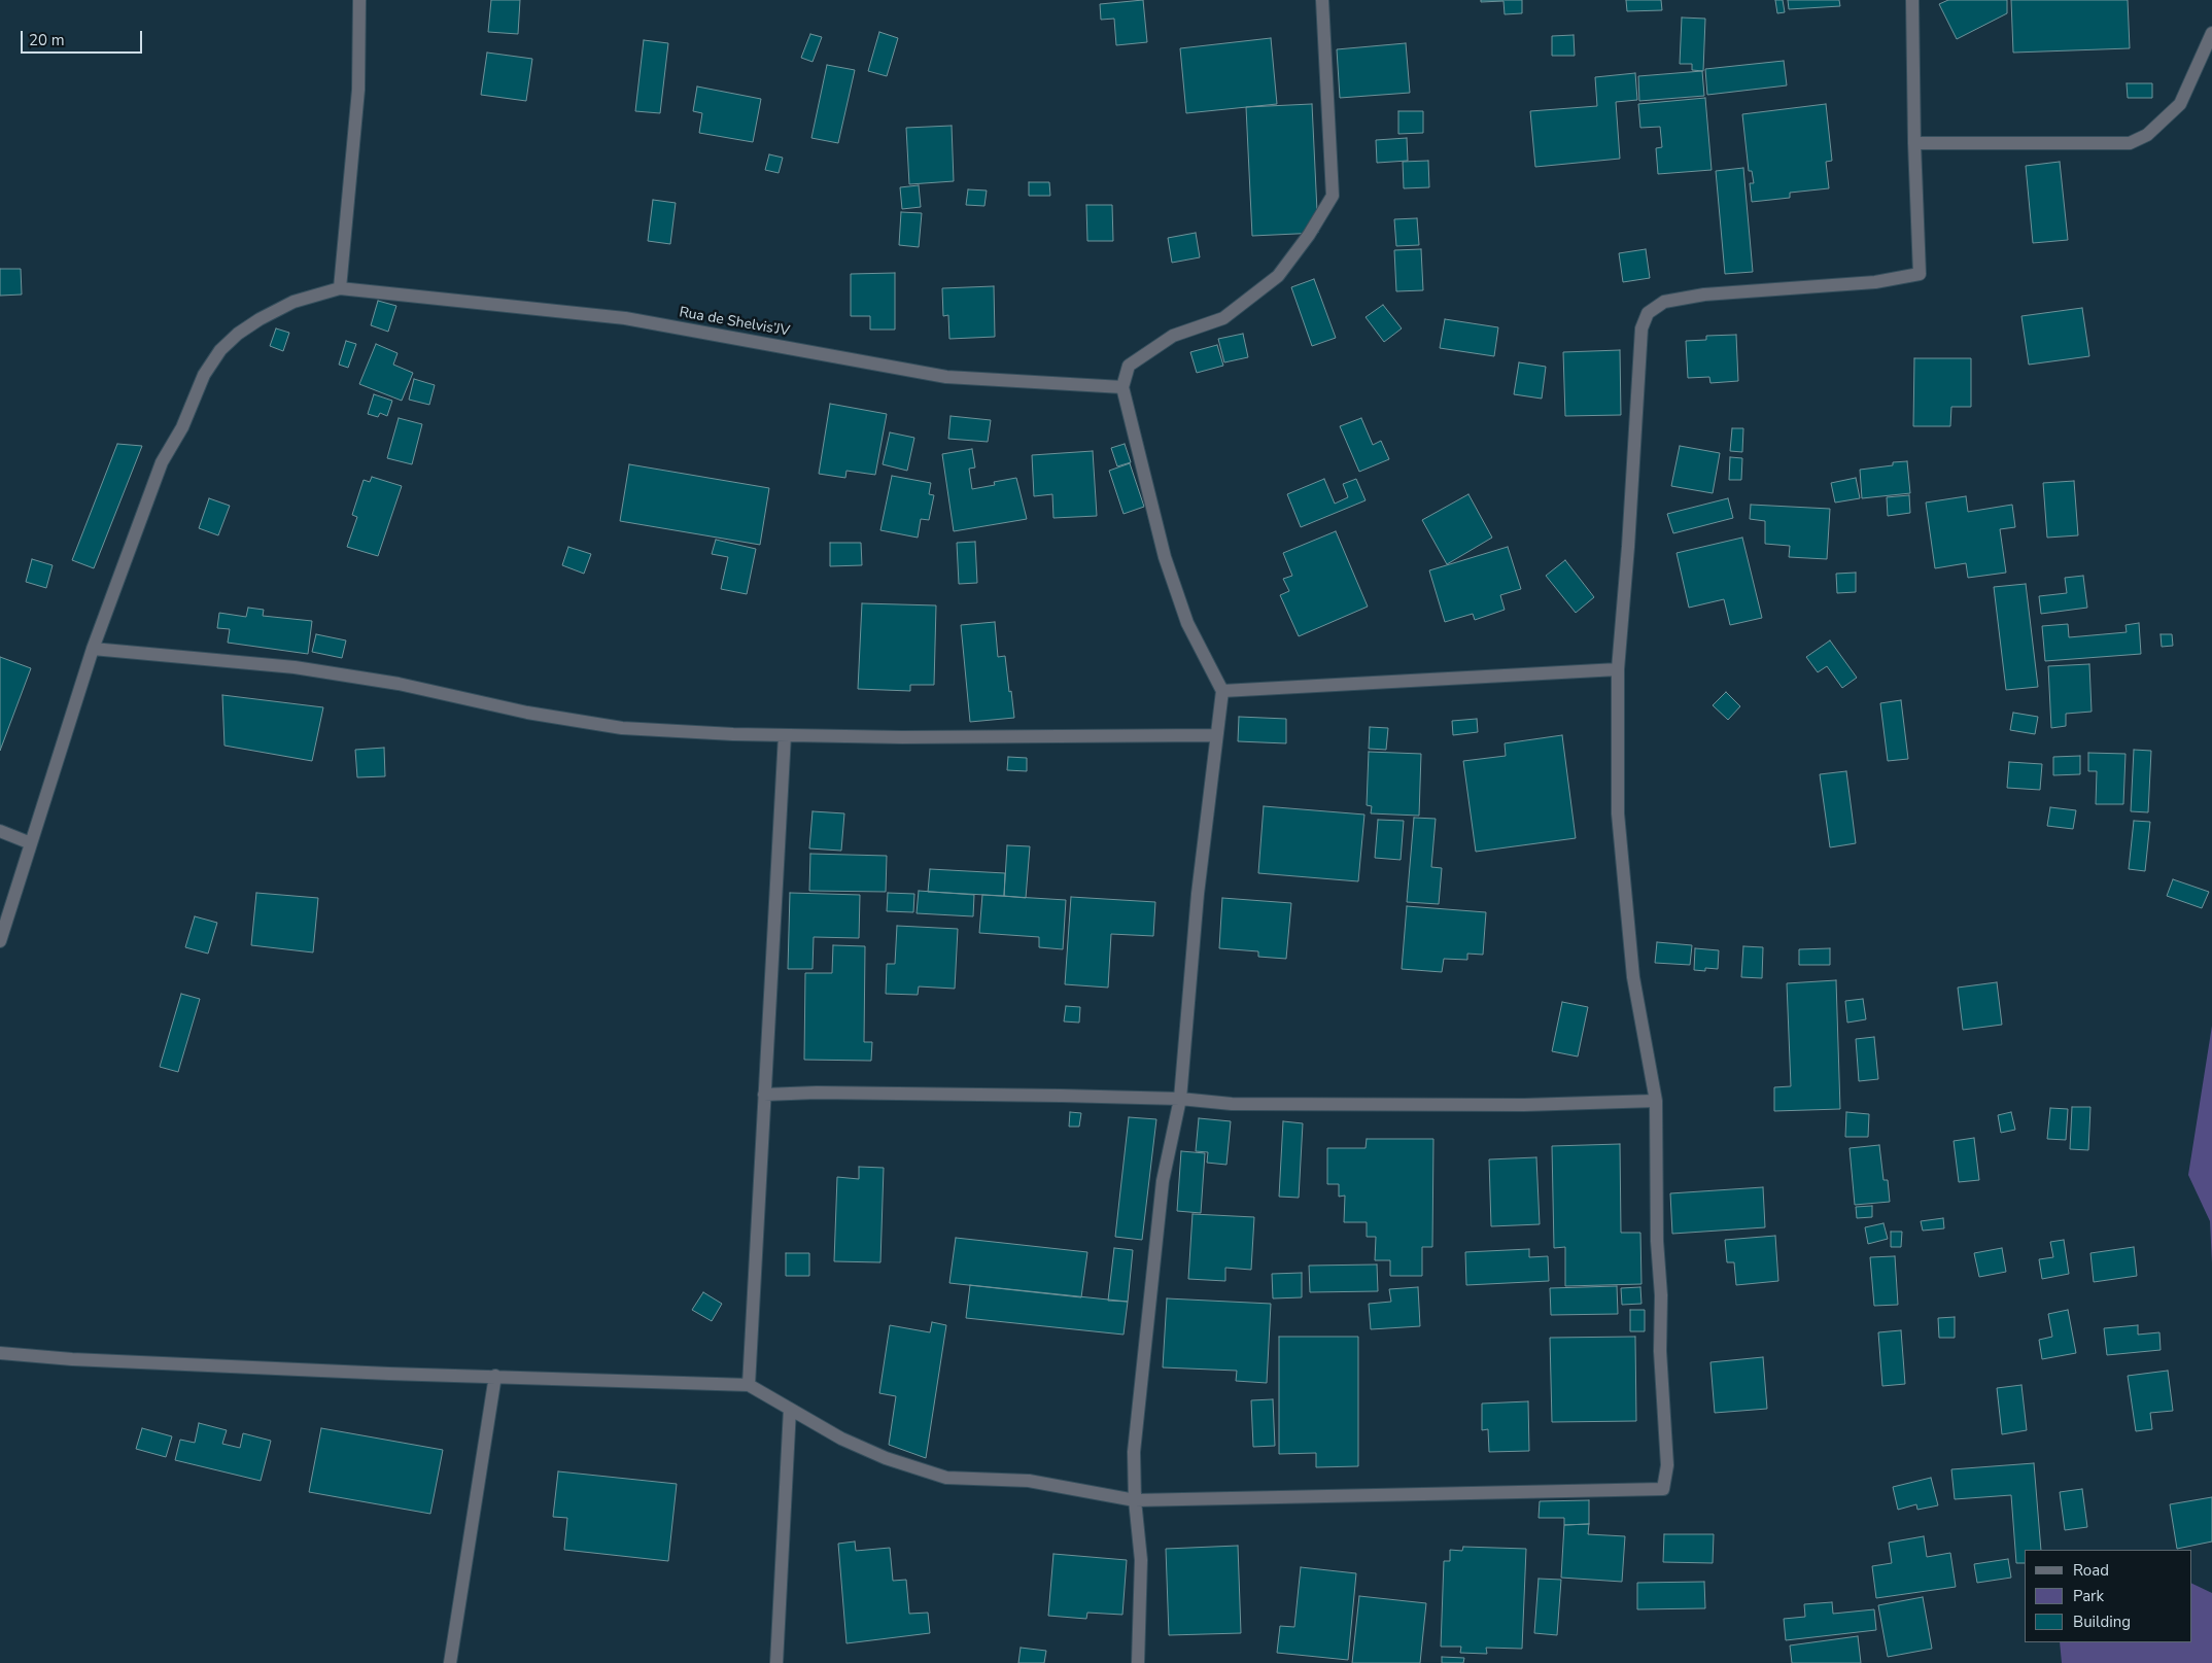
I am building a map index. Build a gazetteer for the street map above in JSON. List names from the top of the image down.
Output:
{
  "streets": {
    "street": ["Rua de Shelvis’JV"]
  },
  "legend": ["Road", "Park", "Building"],
  "scale_bar": "20 m"
}
